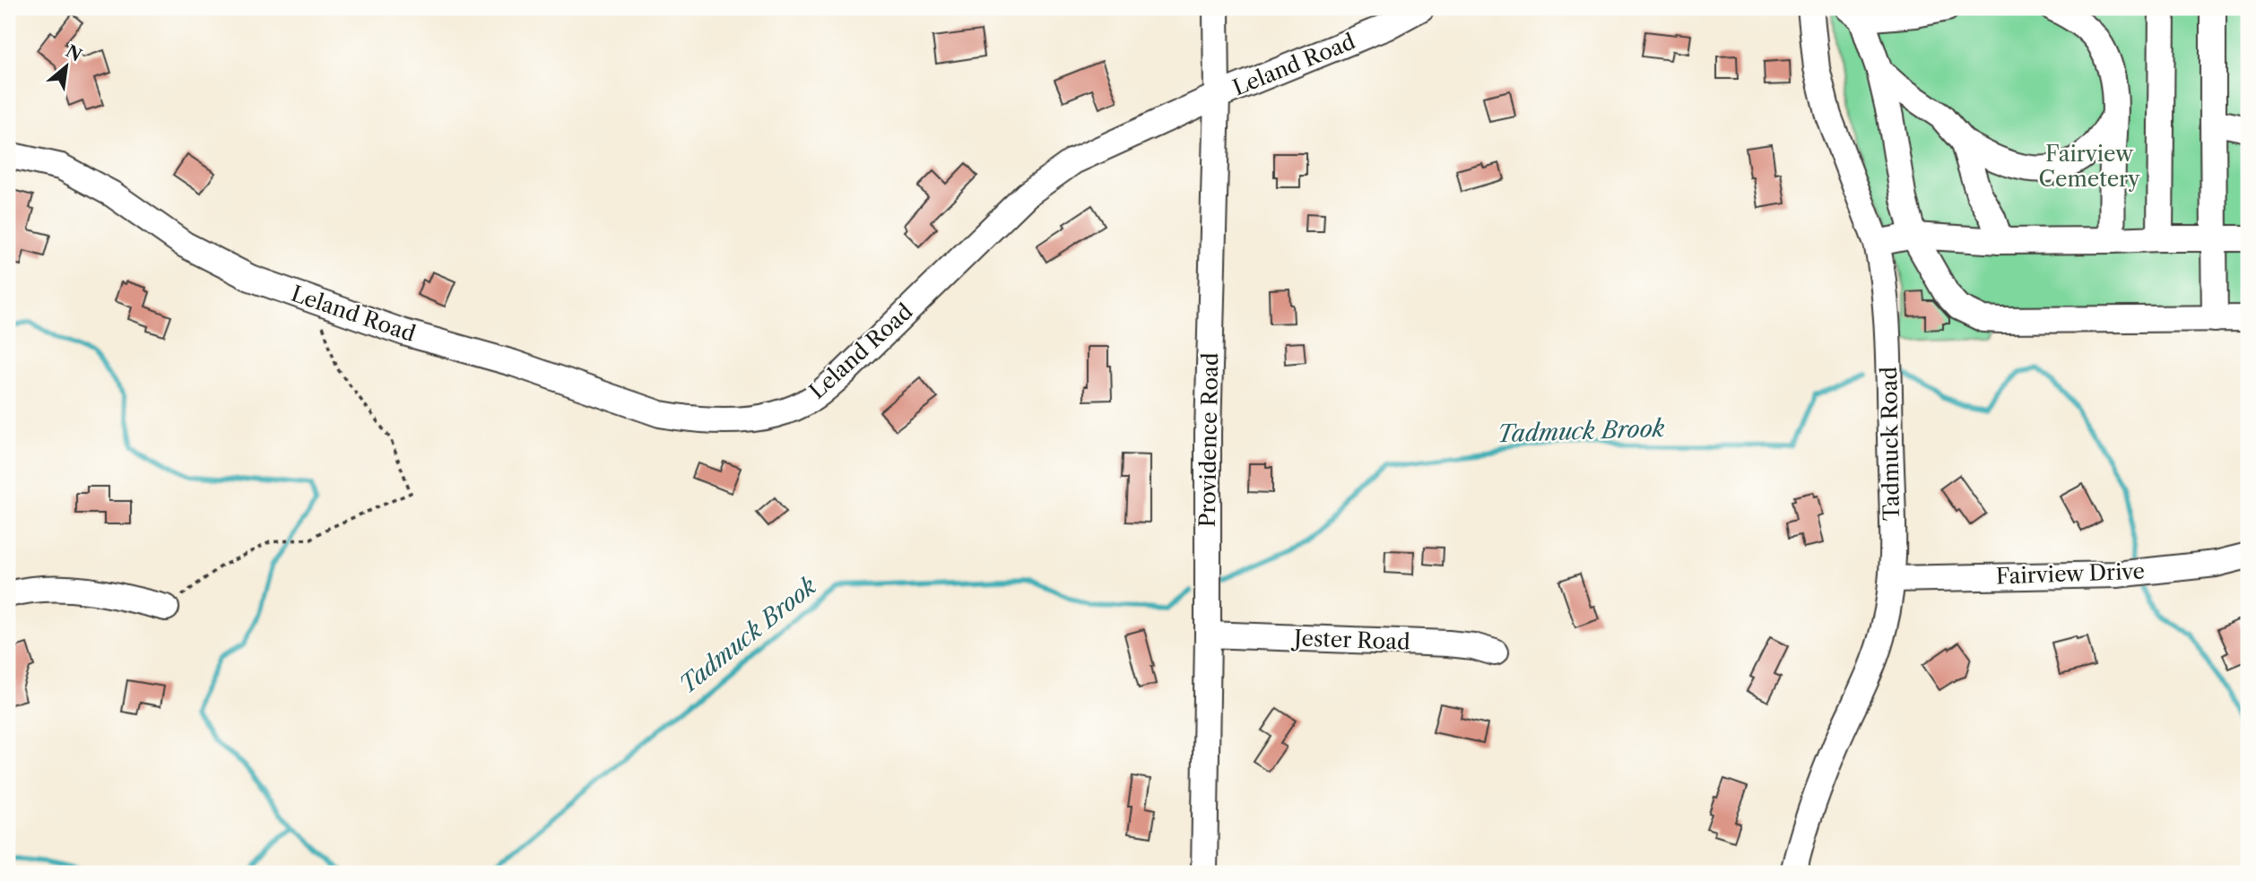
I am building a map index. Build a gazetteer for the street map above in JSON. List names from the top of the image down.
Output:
{
  "streets": {
    "street": [
      "Leland Road",
      "Providence Road",
      "Tadmuck Road",
      "Fairview Drive",
      "Jester Road"
    ]
  },
  "crossings": [
    ["Leland Road", "Providence Road"],
    ["Providence Road", "Jester Road"],
    ["Tadmuck Road", "Fairview Drive"]
  ],
  "water": ["Tadmuck Brook"],
  "parks": ["Fairview Cemetery"],
  "north": "top right"
}
